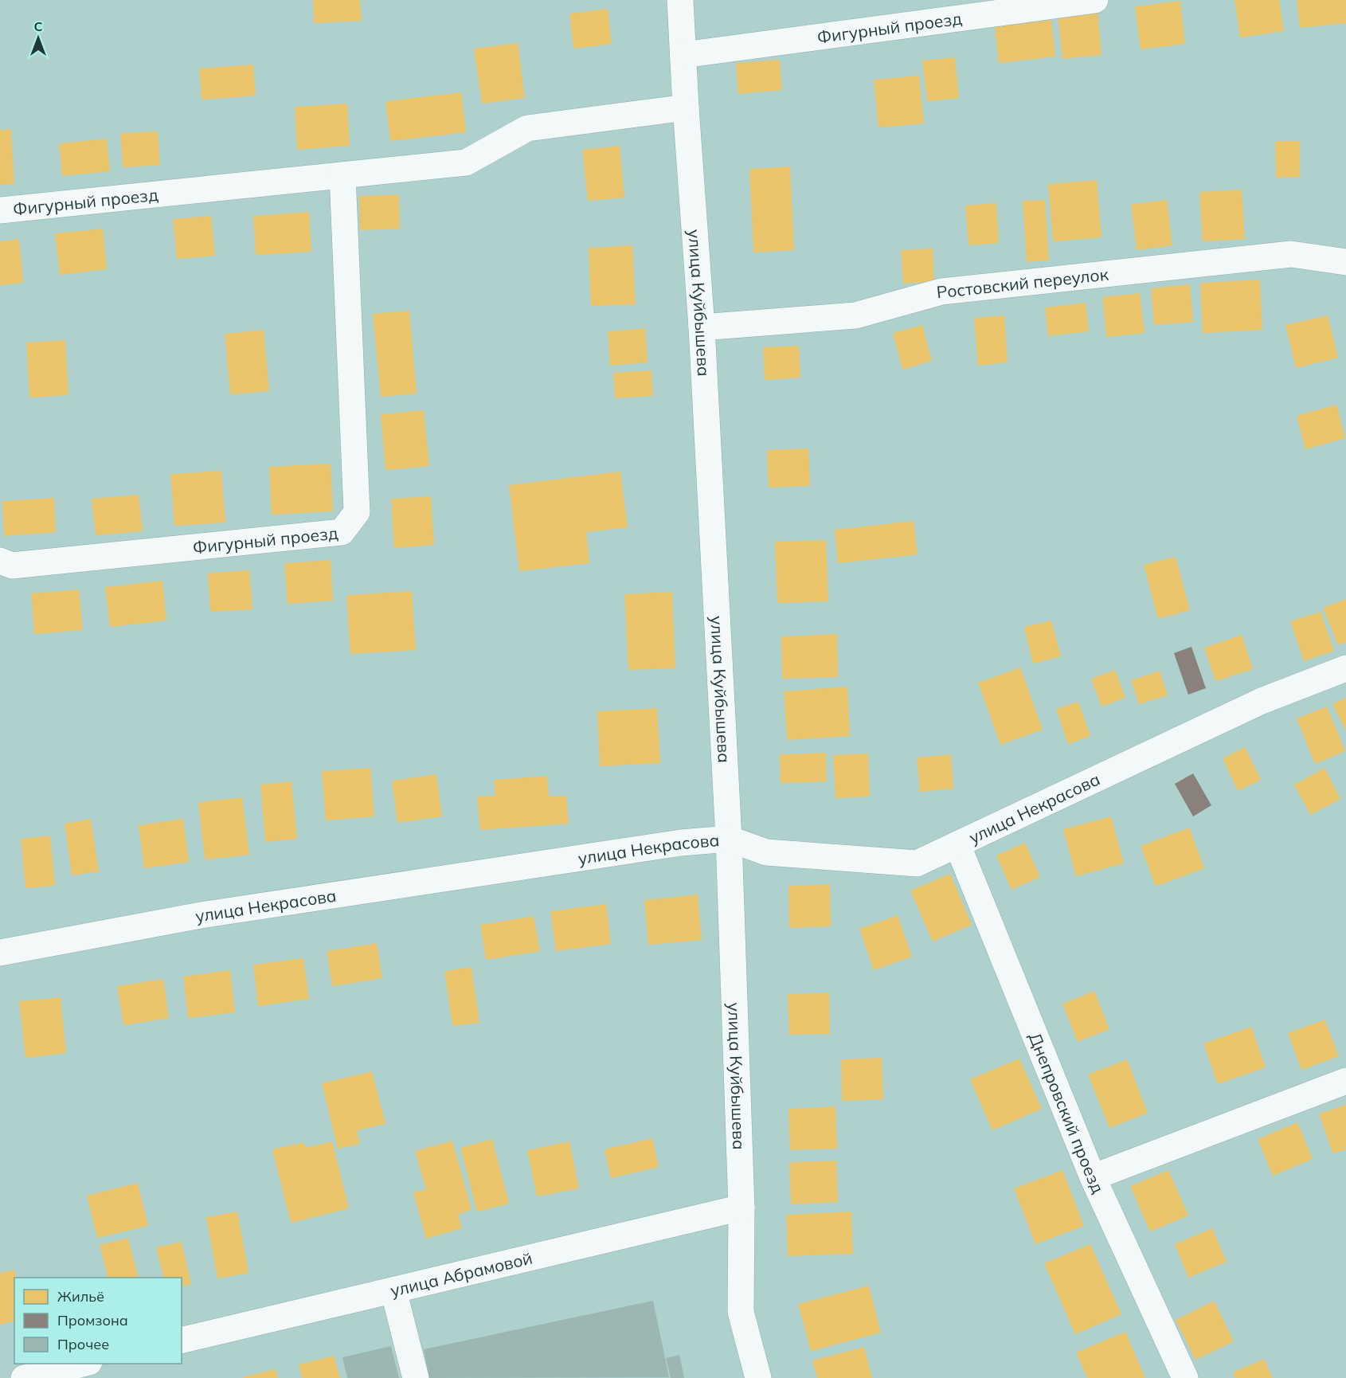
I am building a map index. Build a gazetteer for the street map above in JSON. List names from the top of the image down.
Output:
{
  "streets": {
    "street": [
      "Фигурный проезд",
      "Ростовский переулок",
      "улица Куйбышева",
      "улица Некрасова",
      "Днепровский проезд",
      "улица Абрамовой"
    ]
  },
  "crossings": [
    ["Фигурный проезд", "улица Куйбышева"],
    ["Ростовский переулок", "улица Куйбышева"],
    ["улица Куйбышева", "улица Некрасова"],
    ["улица Куйбышева", "улица Абрамовой"],
    ["улица Некрасова", "Днепровский проезд"]
  ],
  "legend": ["Жильё", "Промзона", "Прочее"],
  "north": "top"
}
